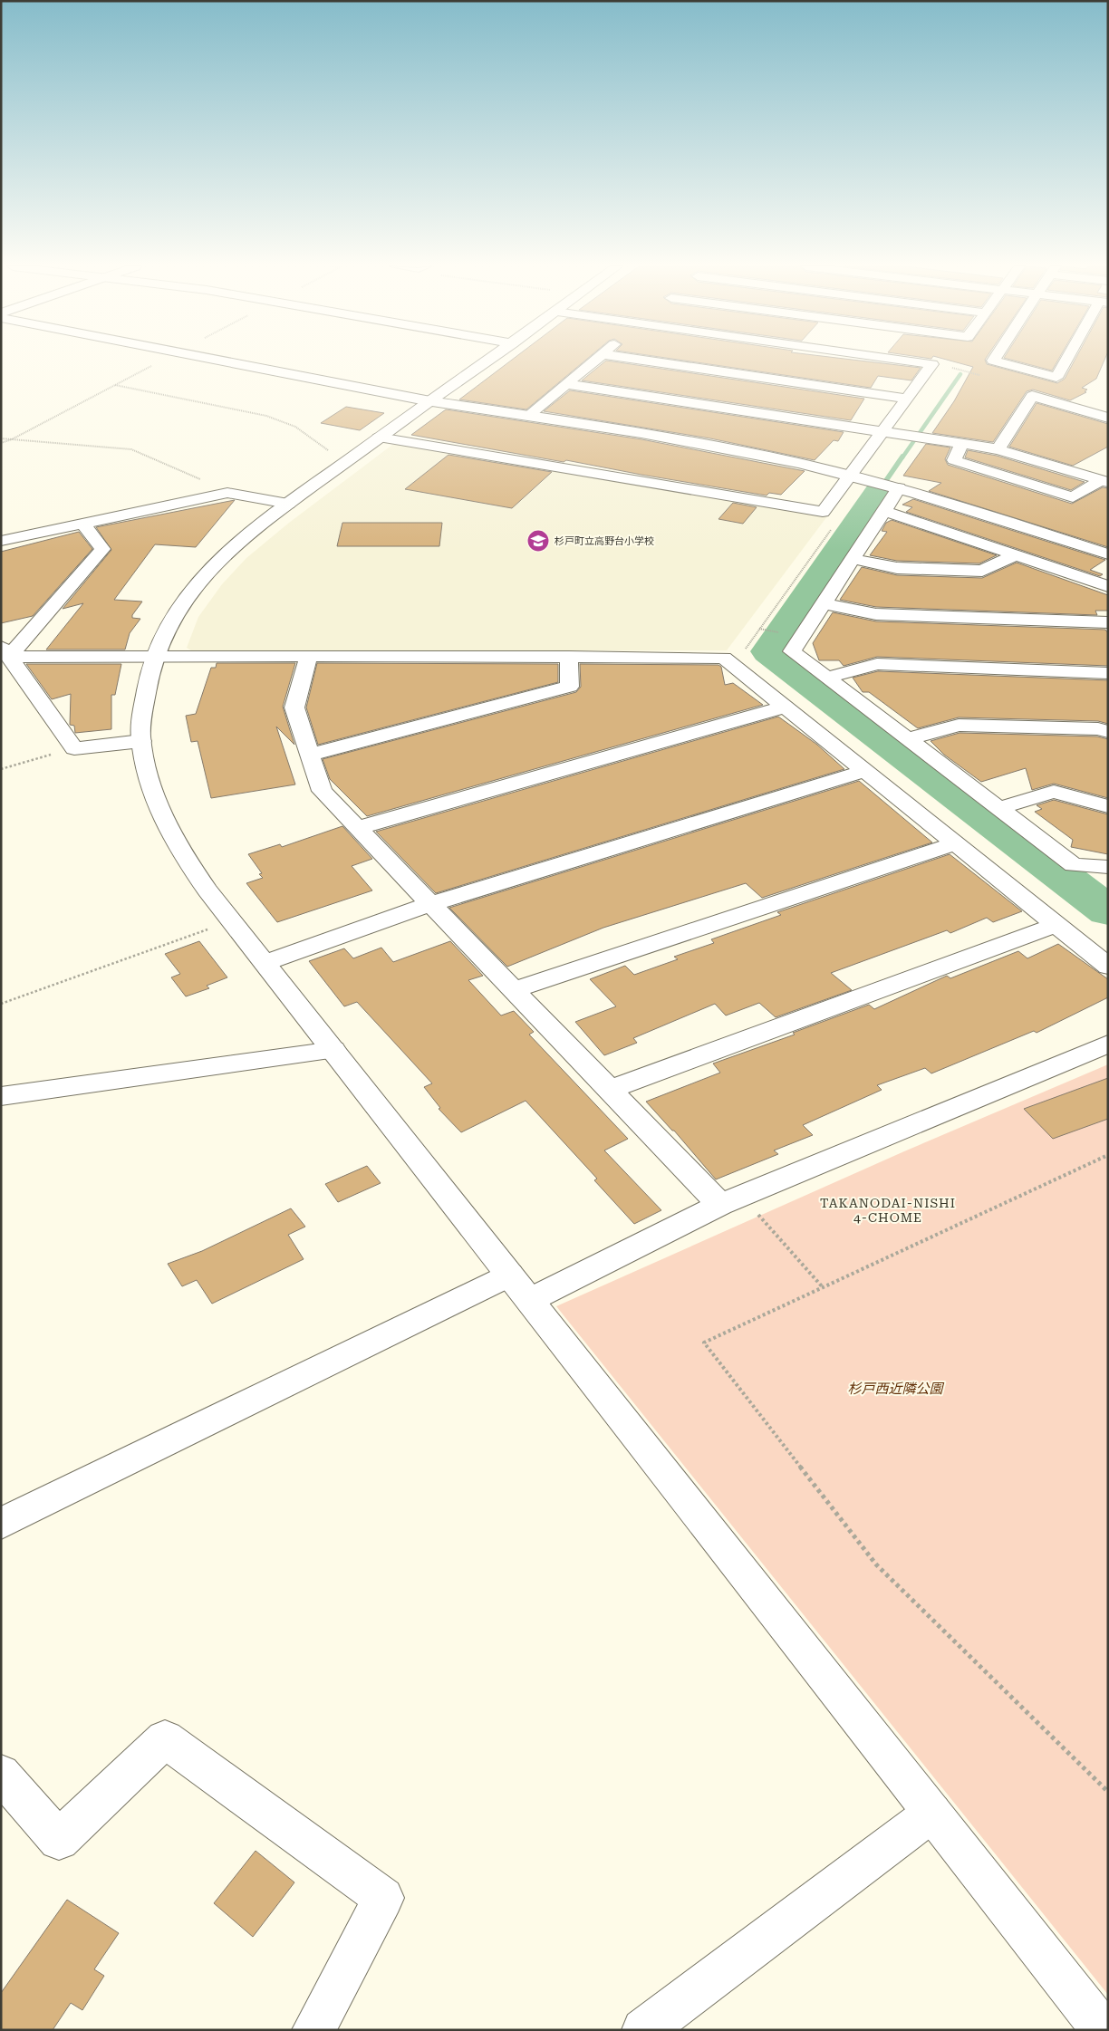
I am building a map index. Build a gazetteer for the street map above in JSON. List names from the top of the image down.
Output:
{
  "districts": ["TAKANODAI-NISHI 4-CHOME"],
  "parks": ["杉戸西近隣公園"],
  "places": {
    "school or university": ["杉戸町立高野台小学校"]
  }
}
